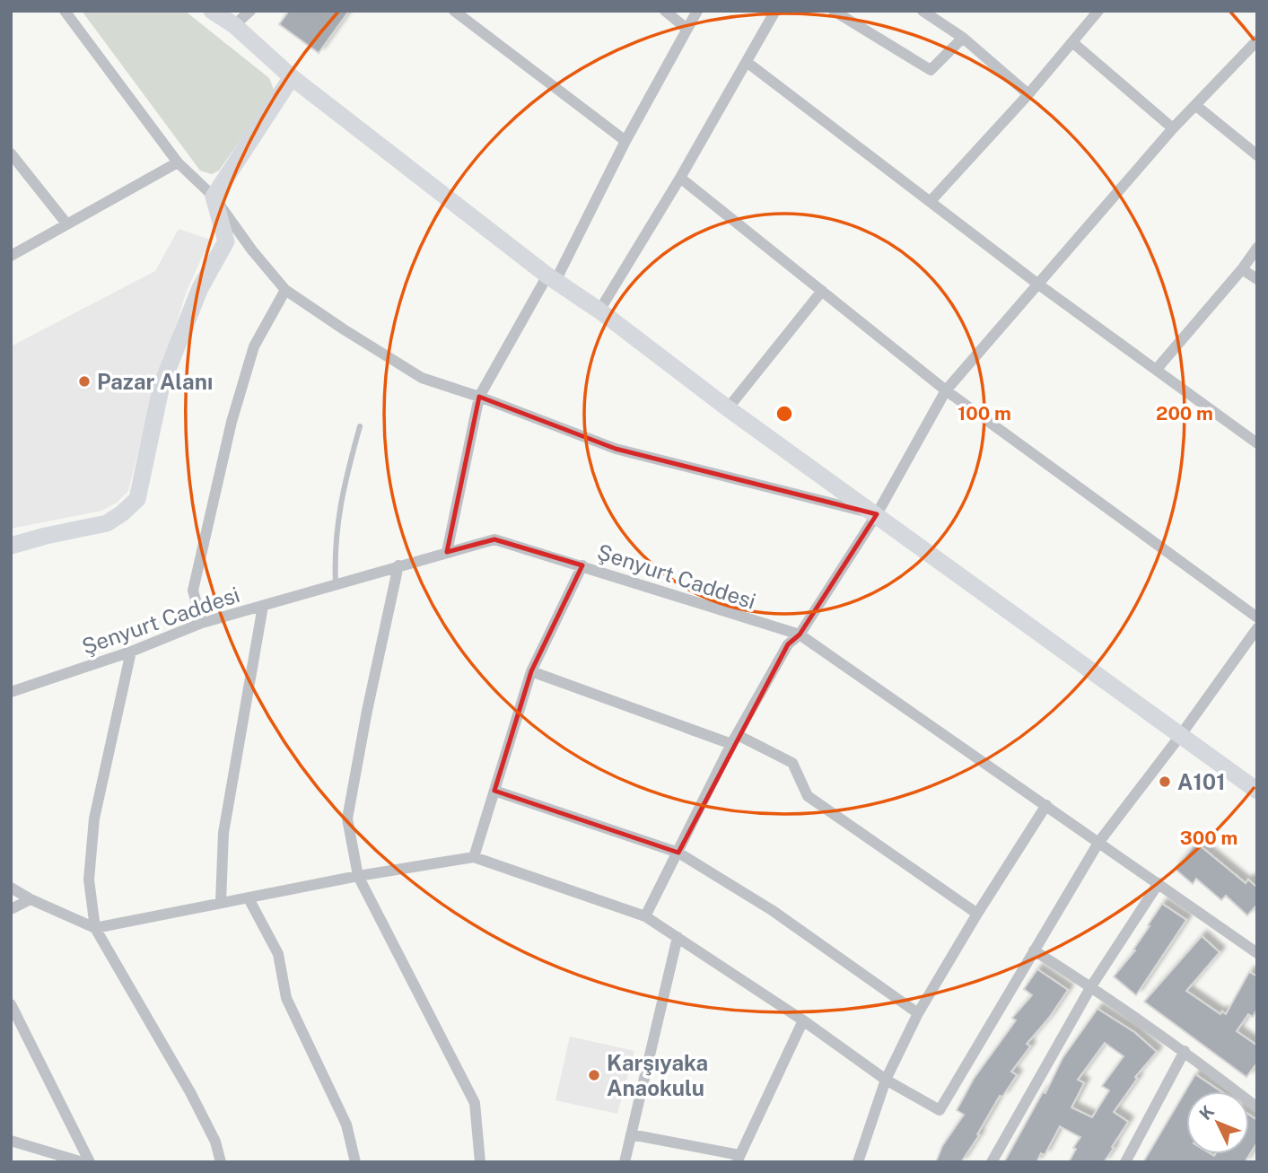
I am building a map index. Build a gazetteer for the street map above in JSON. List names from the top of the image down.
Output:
{
  "streets": {
    "street": ["Şenyurt Caddesi"]
  },
  "places": ["Pazar Alanı", "A101", "Karşıyaka Anaokulu"],
  "north": "top left",
  "rings": ["100 m", "200 m", "300 m"]
}
